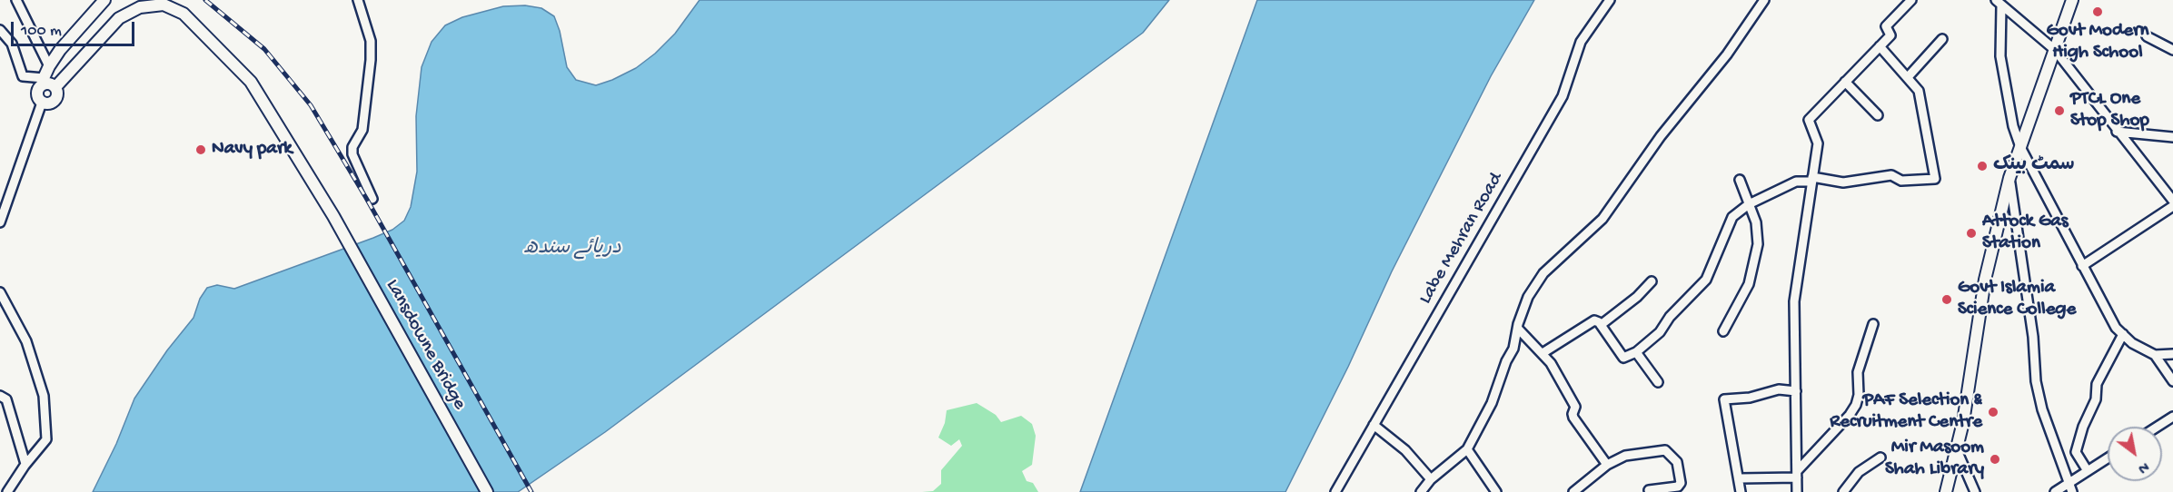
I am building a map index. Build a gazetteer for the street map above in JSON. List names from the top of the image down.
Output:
{
  "streets": {
    "main road": ["Lansdowne Bridge"],
    "street": ["Labe Mehran Road"]
  },
  "water": ["دریائے سندھ"],
  "places": [
    "Govt Modern High School",
    "PTCL One Stop Shop",
    "Navy park",
    "سمٹ بینک",
    "Attock Gas Station",
    "Govt Islamia Science College",
    "PAF Selection & Recruitment Centre",
    "Mir Masoom Shah Library"
  ],
  "scale_bar": "100 m",
  "north": "bottom right"
}
